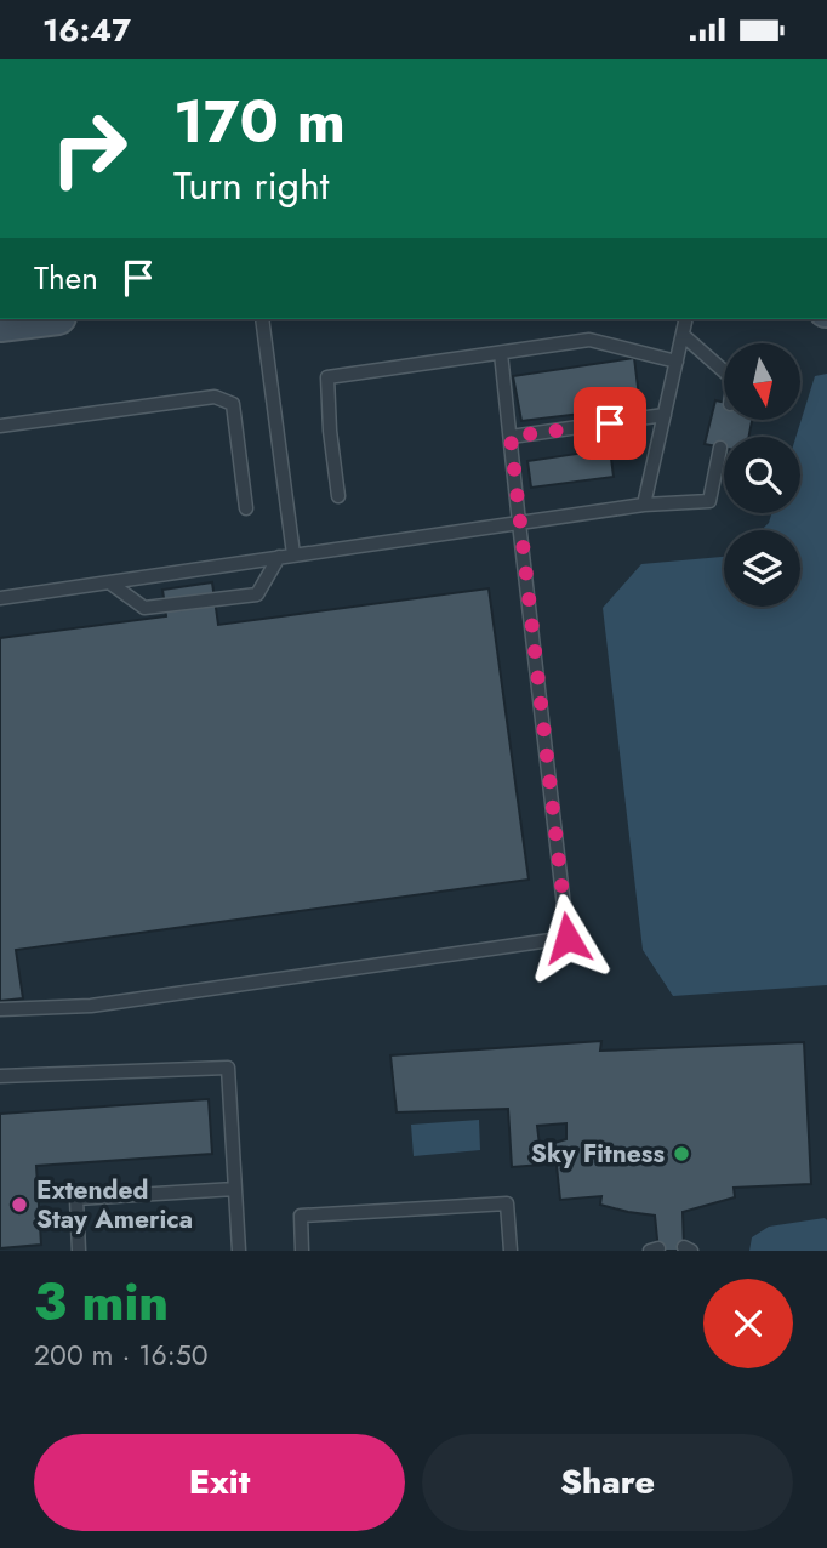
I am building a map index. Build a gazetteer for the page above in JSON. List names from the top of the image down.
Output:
{
  "places": ["Sky Fitness", "Extended Stay America"],
  "north": "bottom",
  "page": {
    "status": "16:47",
    "turn": ["170 m", "Turn right"],
    "then": "Then",
    "heading": ["3 min", "200 m · 16:50"],
    "buttons": ["Exit", "Share"]
  }
}
